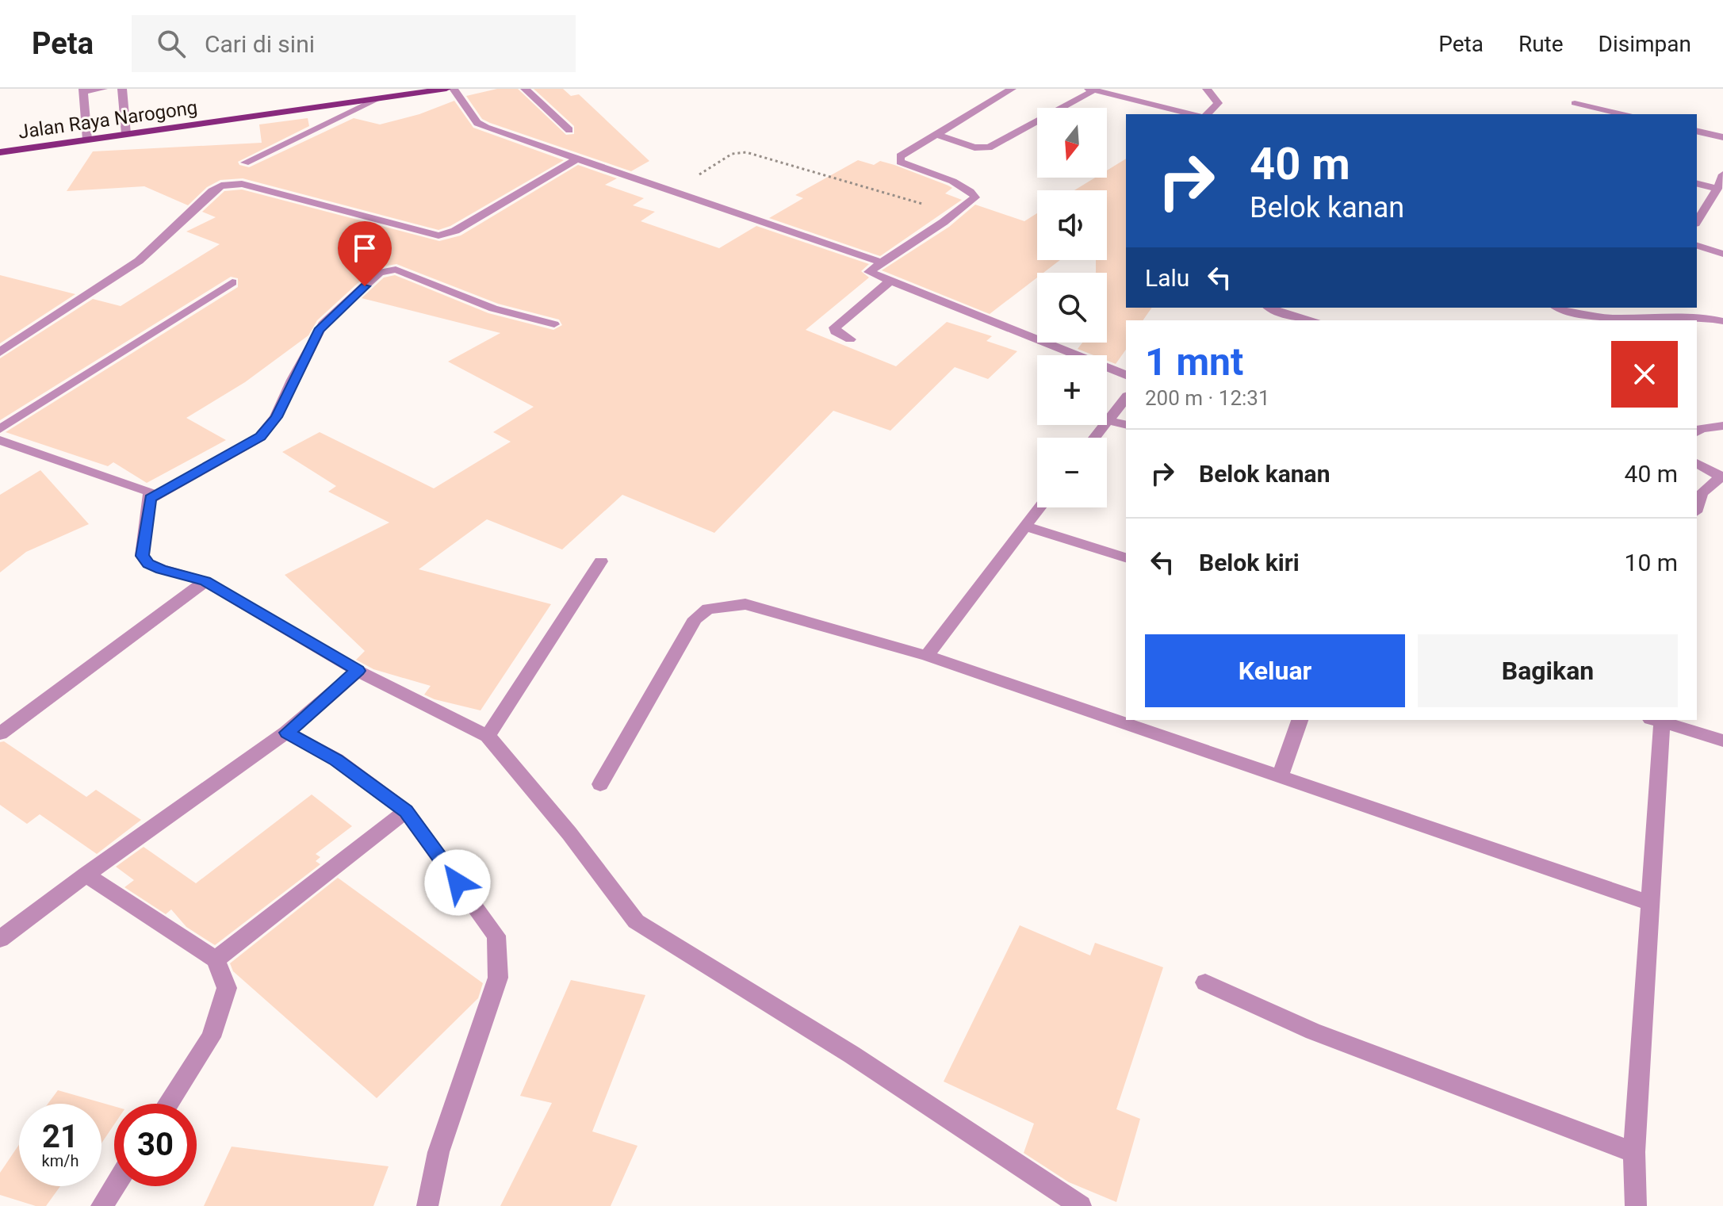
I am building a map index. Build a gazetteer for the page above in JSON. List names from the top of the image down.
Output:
{
  "streets": {
    "main road": ["Jalan Raya Narogong"]
  },
  "north": "bottom",
  "page": {
    "header": "Peta",
    "search": "Cari di sini",
    "nav": ["Peta", "Rute", "Disimpan"],
    "map_buttons": ["+", "−"],
    "turn": ["40 m", "Belok kanan"],
    "then": "Lalu",
    "heading": ["1 mnt", "200 m · 12:31"],
    "list": [
      {
        "name": "Belok kanan",
        "value": "40 m"
      },
      {
        "name": "Belok kiri",
        "value": "10 m"
      }
    ],
    "buttons": ["Keluar", "Bagikan"],
    "speed": "21 km/h",
    "limit": "30"
  }
}
